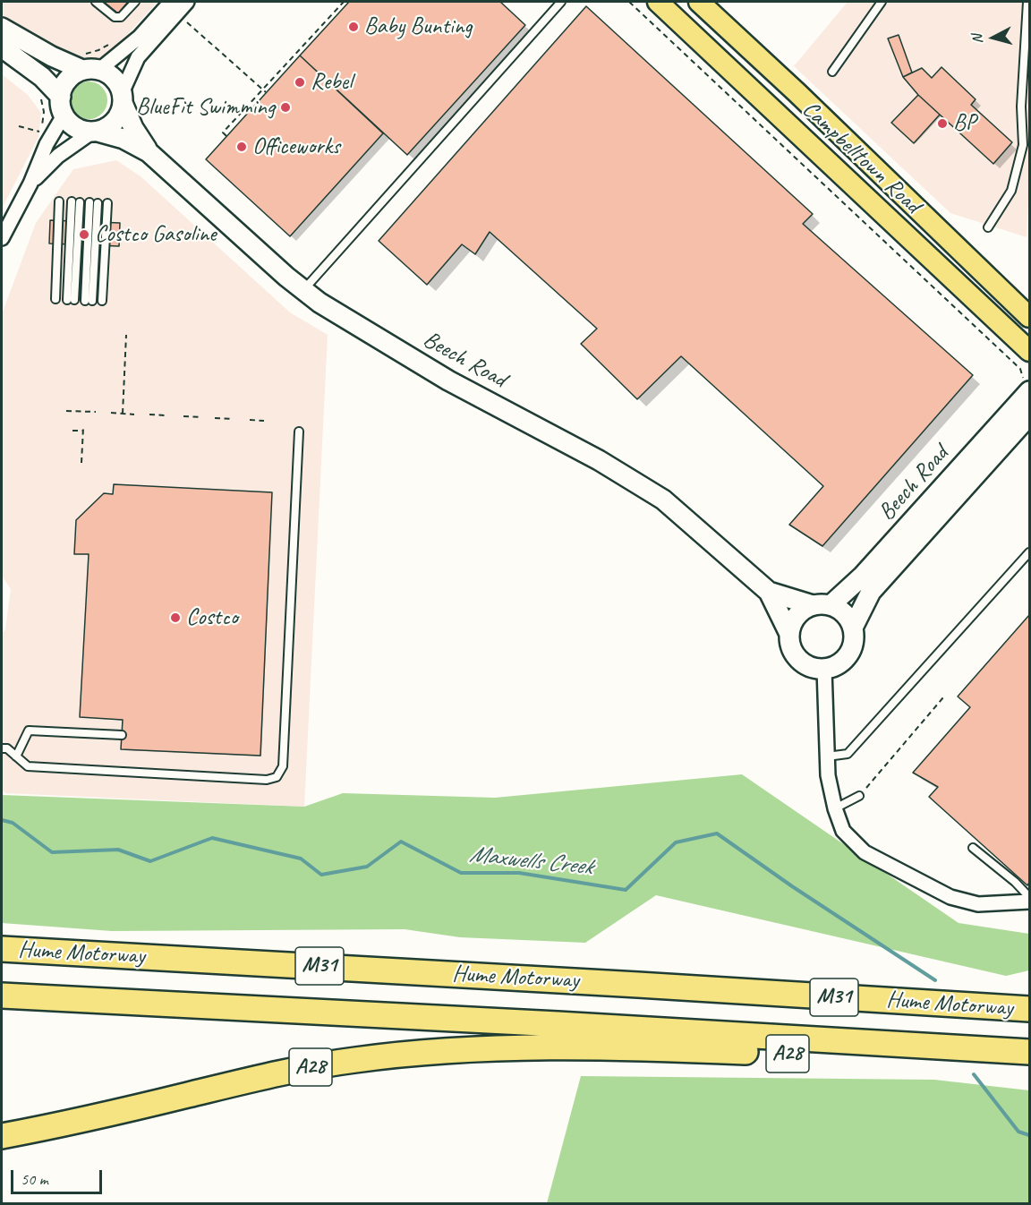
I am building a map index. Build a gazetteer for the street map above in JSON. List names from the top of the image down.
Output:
{
  "streets": {
    "highway": ["Hume Motorway", "M31", "A28"],
    "main road": ["Campbelltown Road", "Beech Road"]
  },
  "crossings": [
    ["Hume Motorway", "A28"]
  ],
  "water": ["Maxwells Creek"],
  "places": [
    "Baby Bunting",
    "Rebel",
    "BlueFit Swimming",
    "BP",
    "Officeworks",
    "Costco Gasoline",
    "Costco"
  ],
  "scale_bar": "50 m",
  "north": "left"
}
